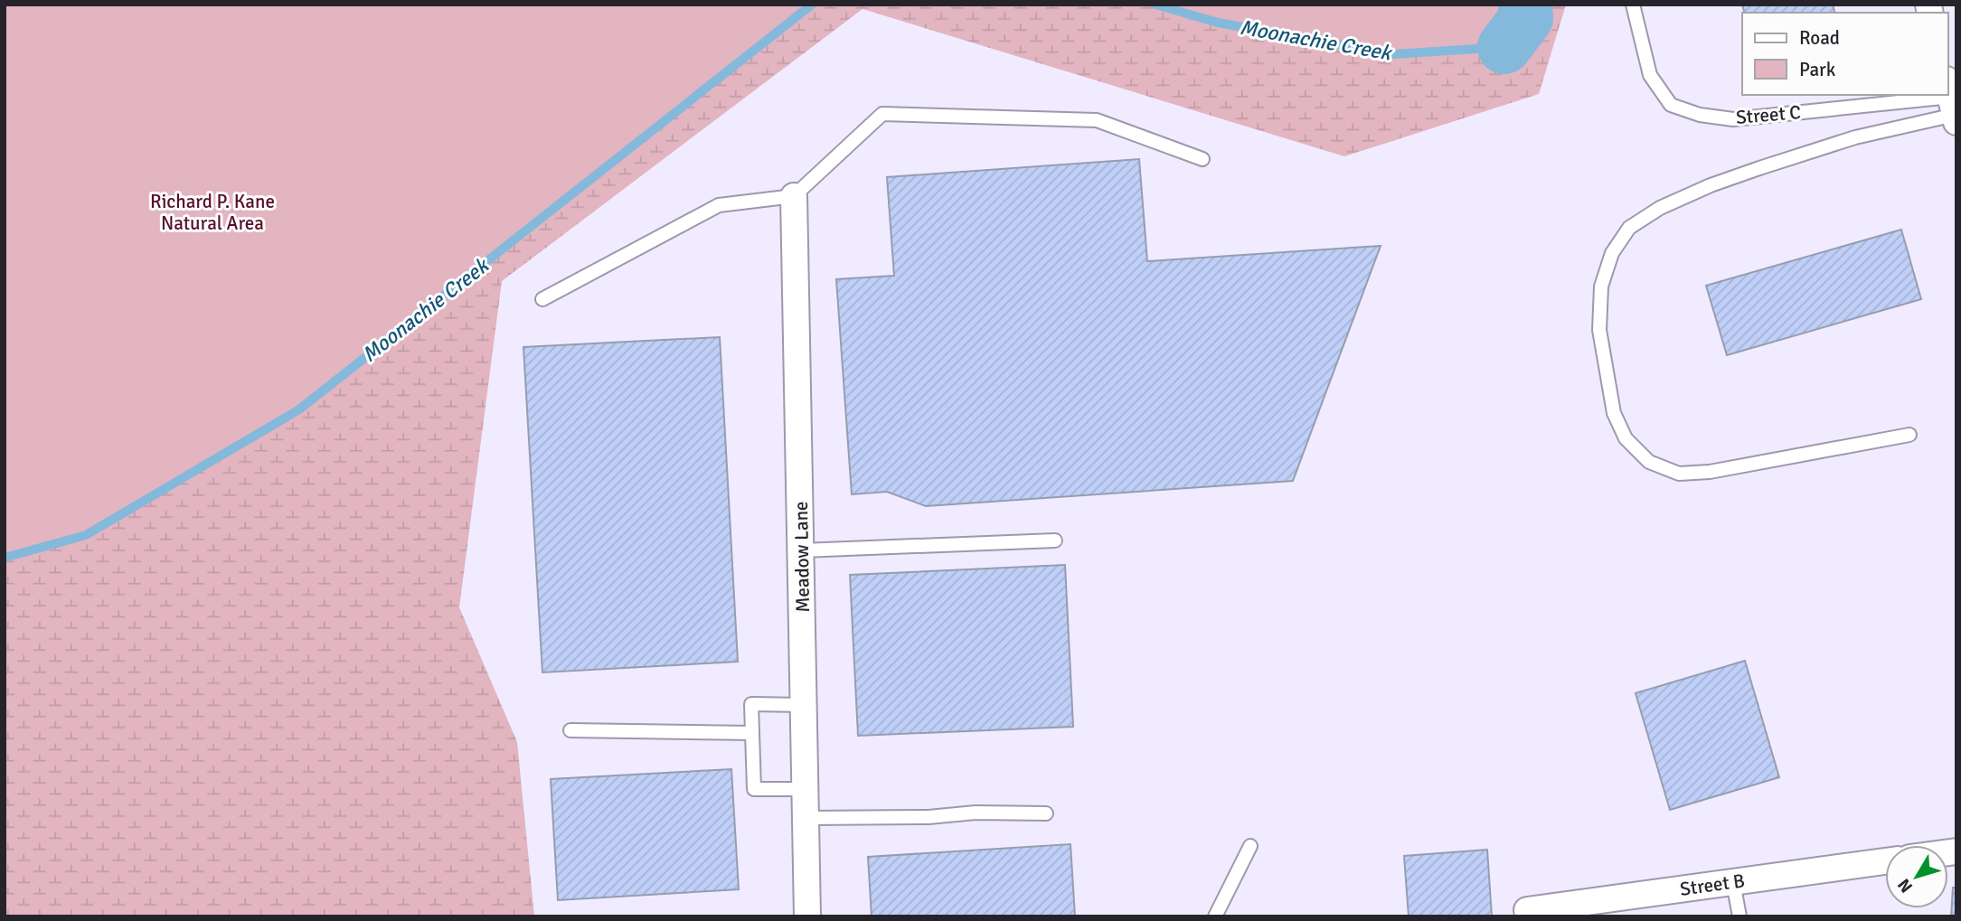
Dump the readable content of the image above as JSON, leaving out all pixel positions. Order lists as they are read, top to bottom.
{
  "streets": {
    "street": ["Meadow Lane", "Street B"],
    "lane": ["Street C"]
  },
  "water": ["Moonachie Creek"],
  "parks": ["Richard P. Kane Natural Area"],
  "legend": ["Road", "Park"],
  "north": "bottom left"
}
